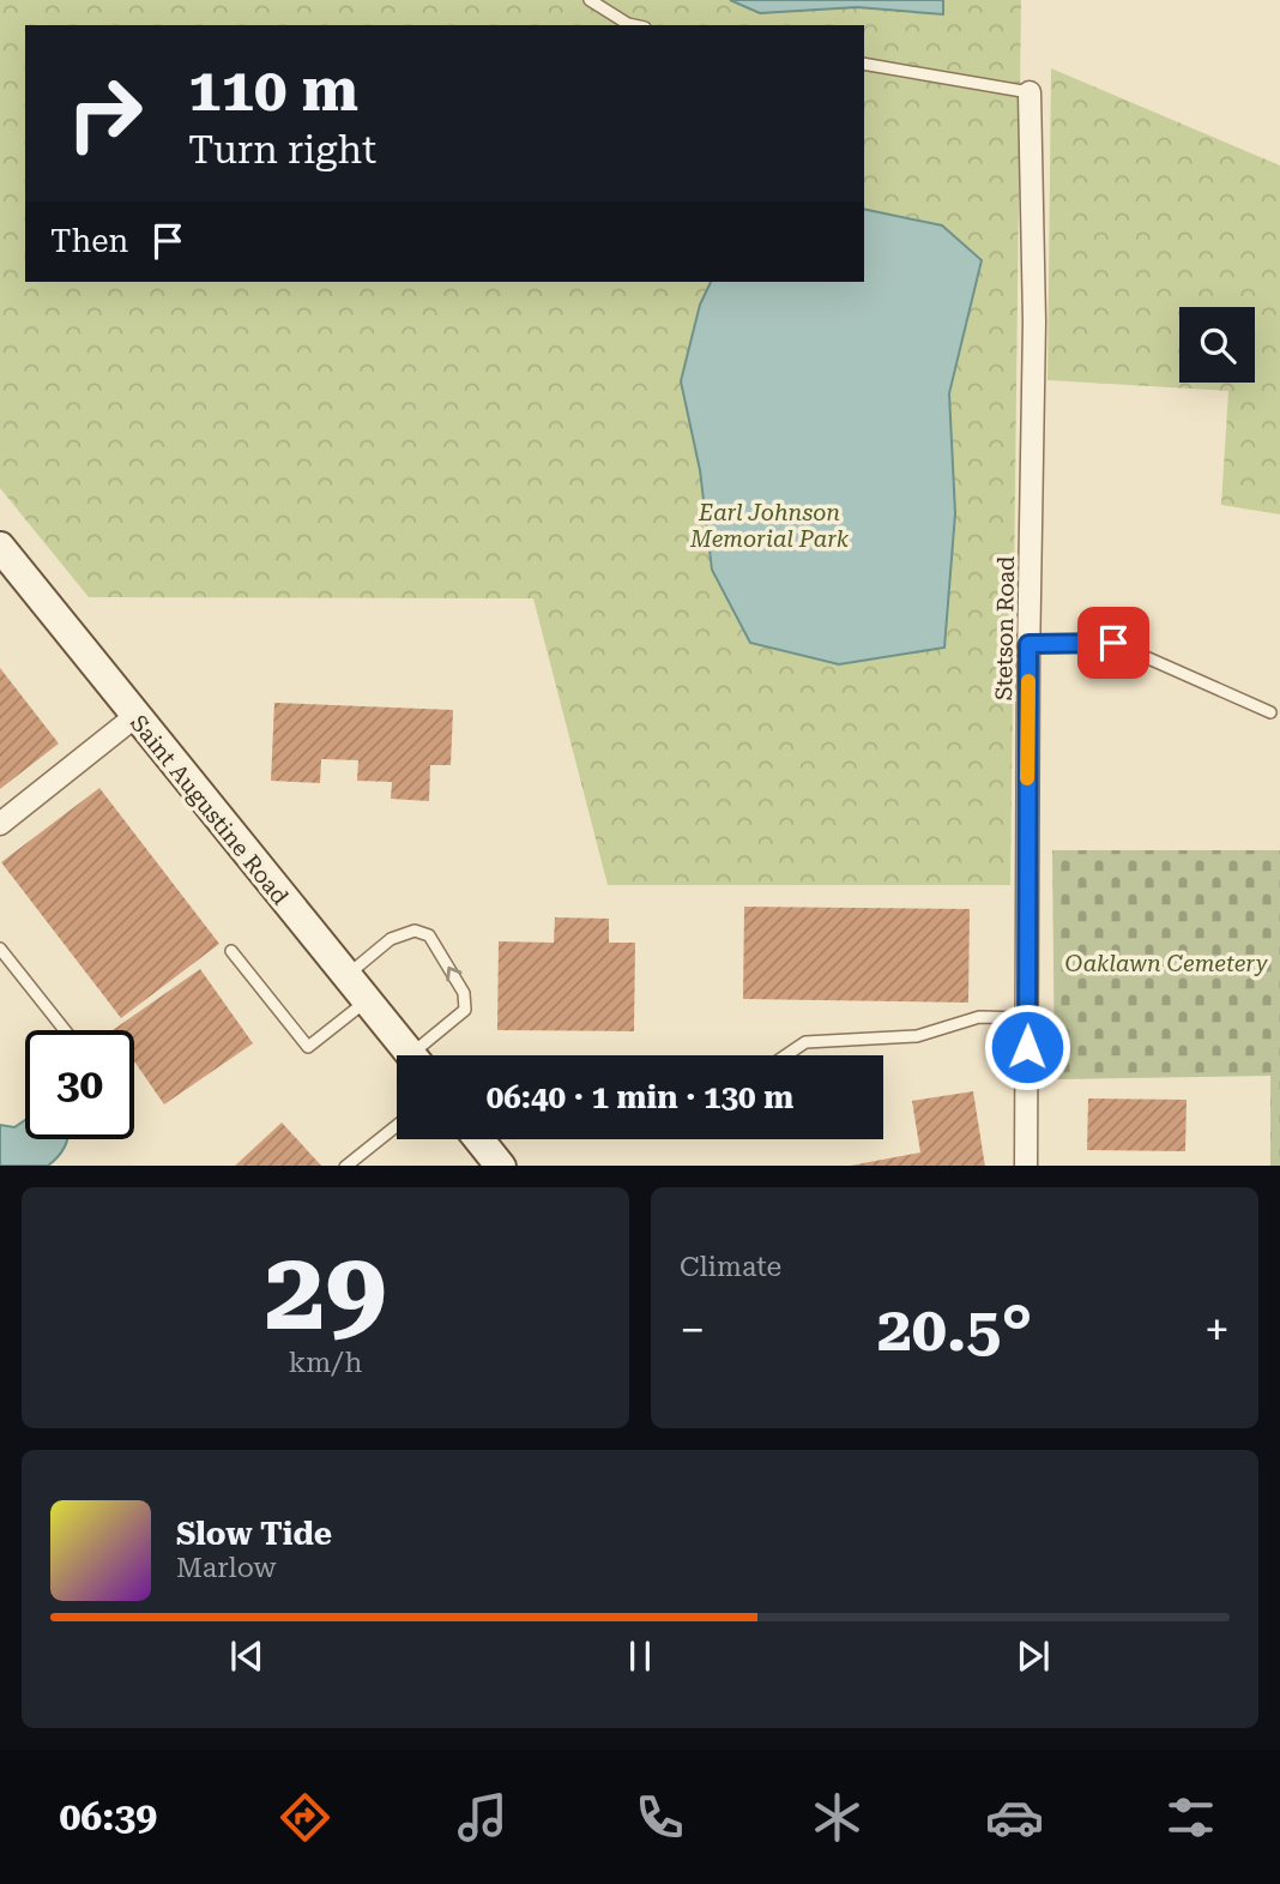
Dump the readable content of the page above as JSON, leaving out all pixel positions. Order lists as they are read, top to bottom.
{
  "streets": {
    "main road": ["Saint Augustine Road"],
    "street": ["Stetson Road"]
  },
  "parks": ["Earl Johnson Memorial Park", "Oaklawn Cemetery"],
  "page": {
    "turn": ["110 m", "Turn right"],
    "then": "Then",
    "limit": "30",
    "trip": "06:40 · 1 min · 130 m",
    "tile": [
      ["29", "km/h"],
      "Climate"
    ],
    "heat": ["−", "20.5°", "+"],
    "song": ["Slow Tide", "Marlow"],
    "tabs": "06:39"
  }
}
